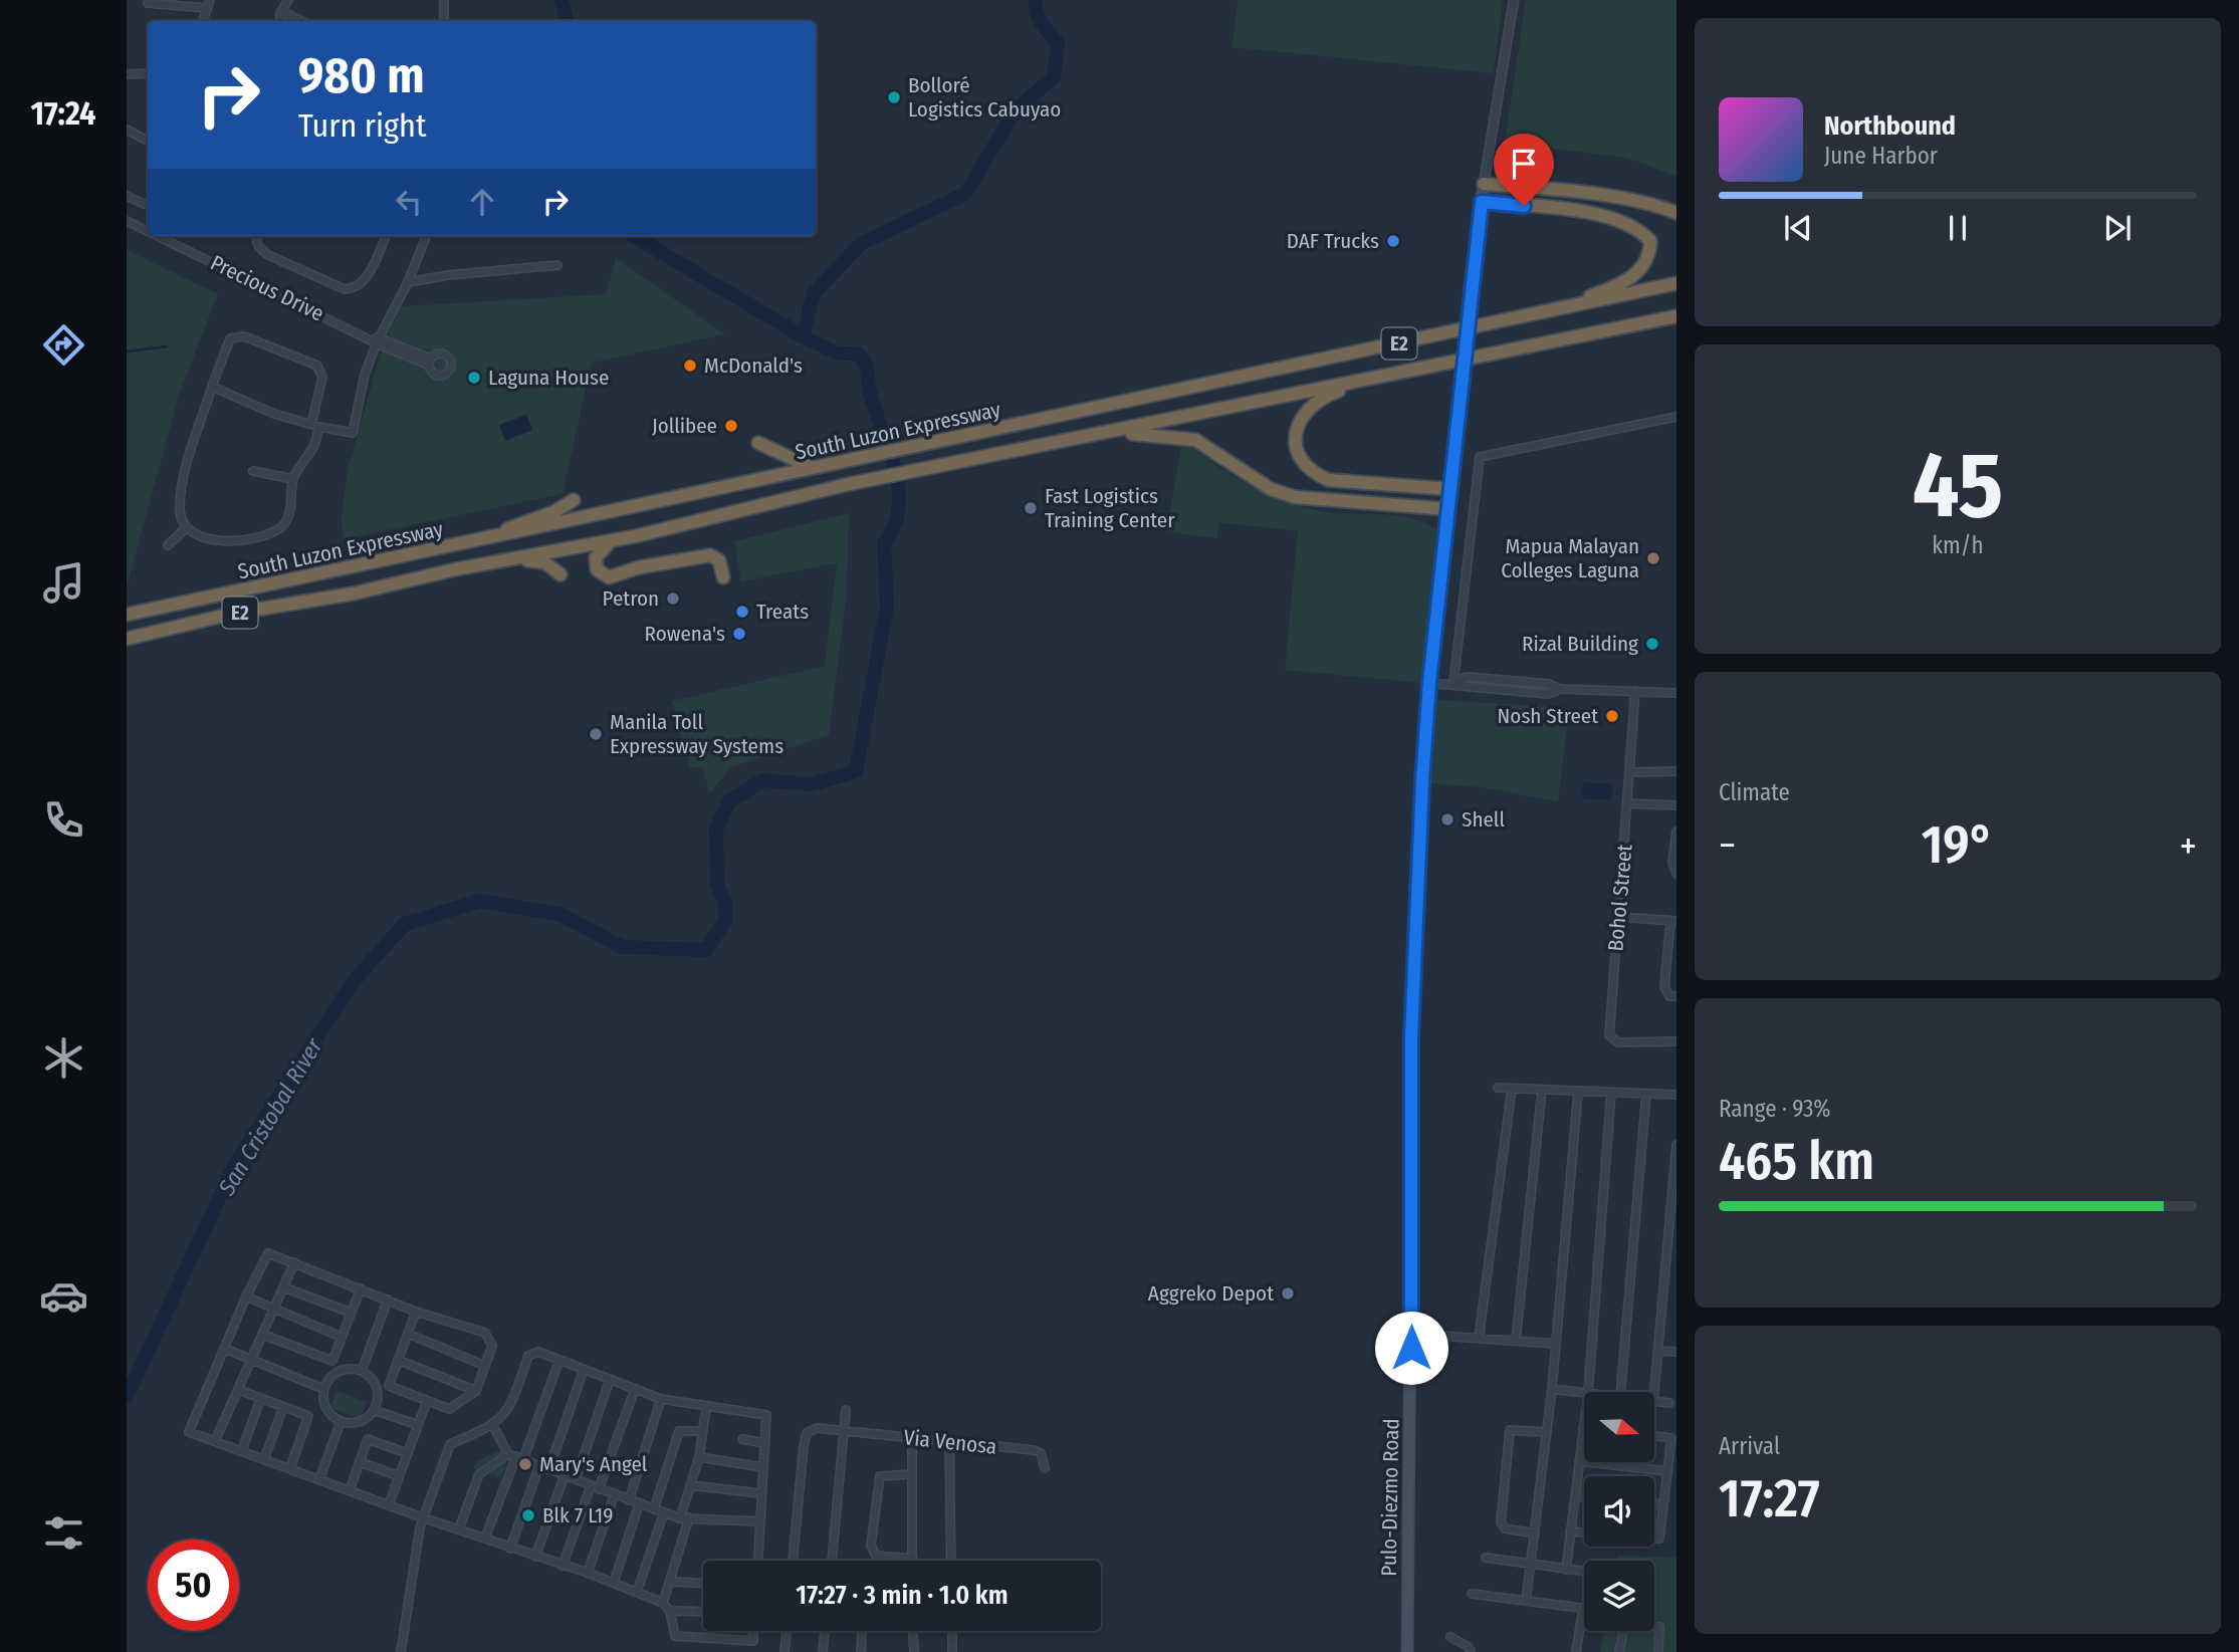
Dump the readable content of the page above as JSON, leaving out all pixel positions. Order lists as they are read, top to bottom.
{
  "streets": {
    "highway": ["E2", "South Luzon Expressway"],
    "main road": ["Pulo-Diezmo Road"],
    "street": ["Precious Drive", "Bohol Street", "Via Venosa"]
  },
  "water": ["San Cristobal River"],
  "places": [
    "Bolloré Logistics Cabuyao",
    "DAF Trucks",
    "McDonald's",
    "Laguna House",
    "Jollibee",
    "Fast Logistics Training Center",
    "Mapua Malayan Colleges Laguna",
    "Petron",
    "Treats",
    "Rowena's",
    "Rizal Building",
    "Nosh Street",
    "Manila Toll Expressway Systems",
    "Shell",
    "Aggreko Depot",
    "Mary's Angel",
    "Blk 7 L19"
  ],
  "north": "right",
  "page": {
    "tabs": "17:24",
    "turn": ["980 m", "Turn right"],
    "song": ["Northbound", "June Harbor"],
    "tile": [
      ["45", "km/h"],
      "Climate",
      ["Range · 93%", "465 km"],
      ["Arrival", "17:27"]
    ],
    "heat": ["−", "19°", "+"],
    "limit": "50",
    "trip": "17:27 · 3 min · 1.0 km"
  }
}
